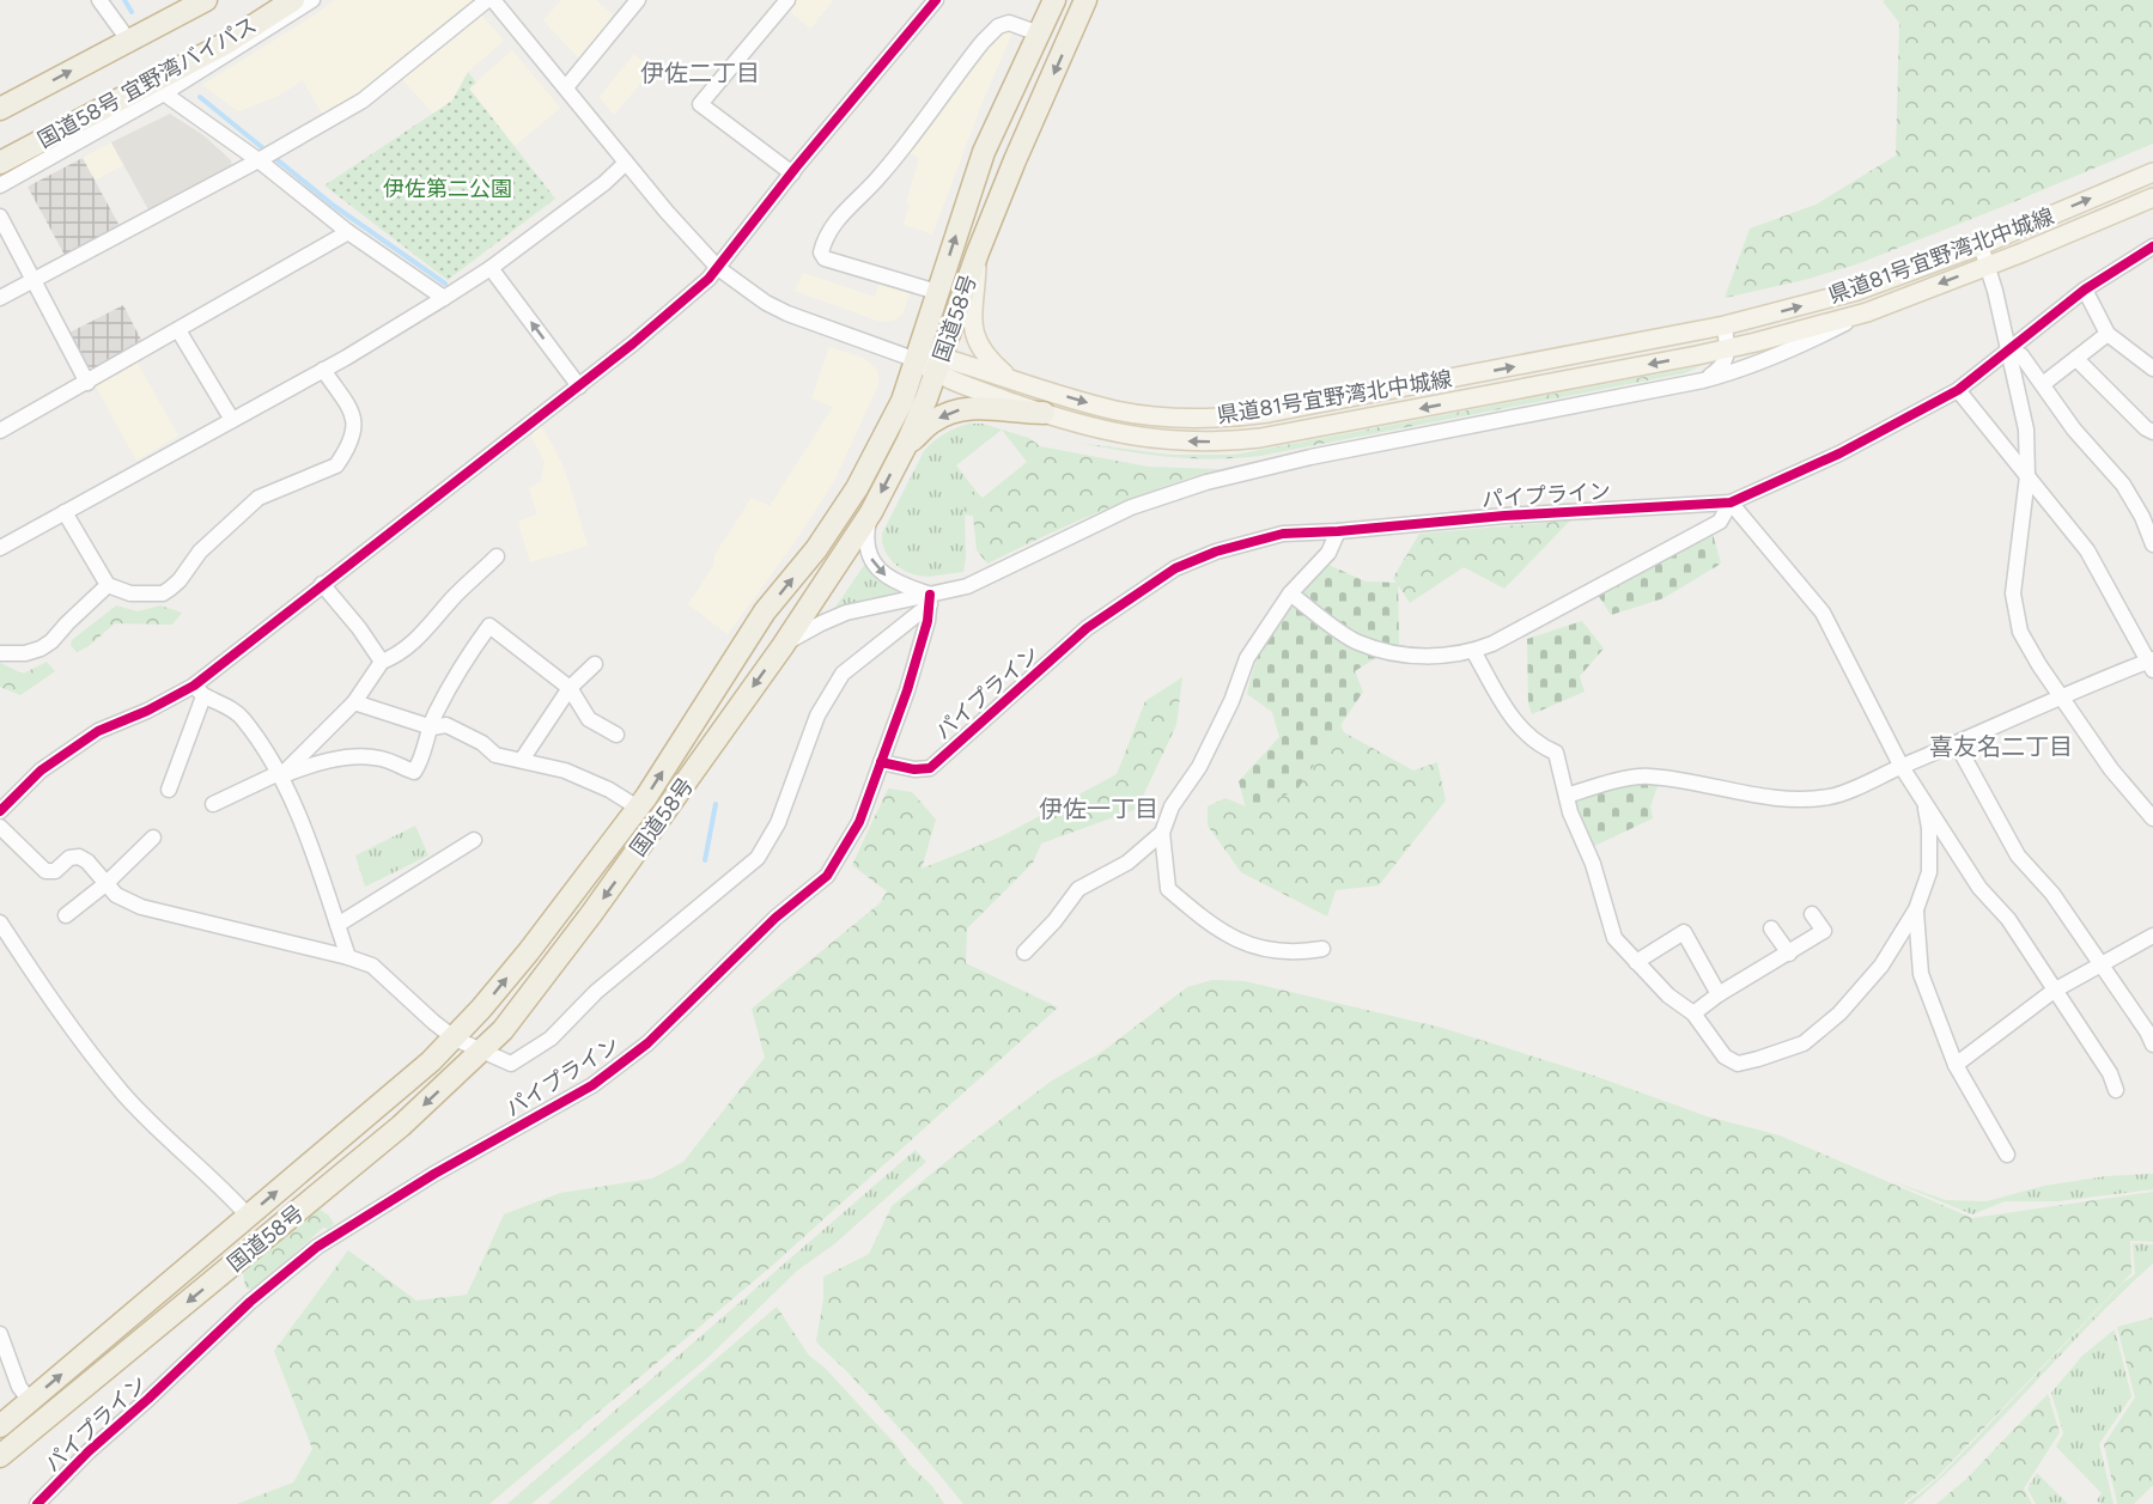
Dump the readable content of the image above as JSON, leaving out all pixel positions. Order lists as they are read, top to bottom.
{
  "streets": {
    "highway": ["国道58号 宜野湾バイパス", "国道58号"],
    "main road": ["県道81号宜野湾北中城線"],
    "street": ["パイプライン"]
  },
  "crossings": [
    ["県道81号宜野湾北中城線", "国道58号"]
  ],
  "districts": ["伊佐二丁目", "喜友名二丁目", "伊佐一丁目"],
  "parks": ["伊佐第二公園"]
}
